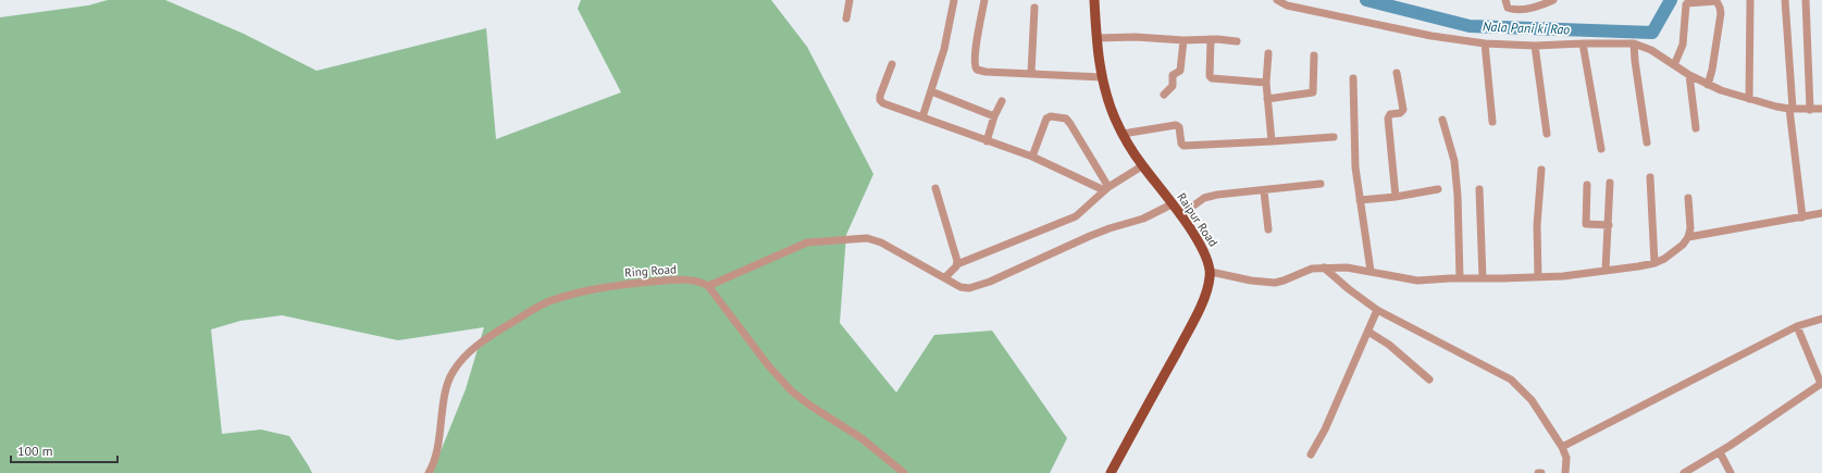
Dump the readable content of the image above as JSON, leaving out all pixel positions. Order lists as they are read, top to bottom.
{
  "streets": {
    "main road": ["Raipur Road"],
    "street": ["Ring Road"]
  },
  "water": ["Nala Pani ki Rao"],
  "scale_bar": "100 m"
}
